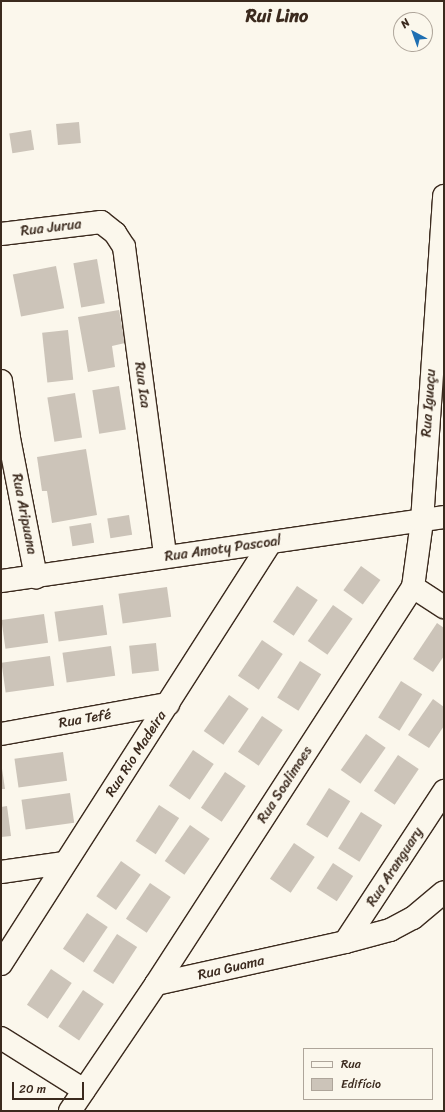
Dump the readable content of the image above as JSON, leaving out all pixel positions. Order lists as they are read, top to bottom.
{
  "streets": {
    "street": [
      "Rua Jurua",
      "Rua Ica",
      "Rua Iguaçu",
      "Rua Aripuana",
      "Rua Amoty Pascoal",
      "Rua Tefé",
      "Rua Rio Madeira",
      "Rua Soalimoes",
      "Rua Aranguary",
      "Rua Guama"
    ]
  },
  "crossings": [
    ["Rua Jurua", "Rua Ica"],
    ["Rua Ica", "Rua Amoty Pascoal"],
    ["Rua Iguaçu", "Rua Amoty Pascoal"],
    ["Rua Iguaçu", "Rua Soalimoes"],
    ["Rua Aripuana", "Rua Amoty Pascoal"],
    ["Rua Amoty Pascoal", "Rua Rio Madeira"],
    ["Rua Tefé", "Rua Rio Madeira"],
    ["Rua Soalimoes", "Rua Guama"],
    ["Rua Aranguary", "Rua Guama"]
  ],
  "districts": ["Rui Lino"],
  "legend": ["Rua", "Edifício"],
  "scale_bar": "20 m",
  "north": "top left"
}
